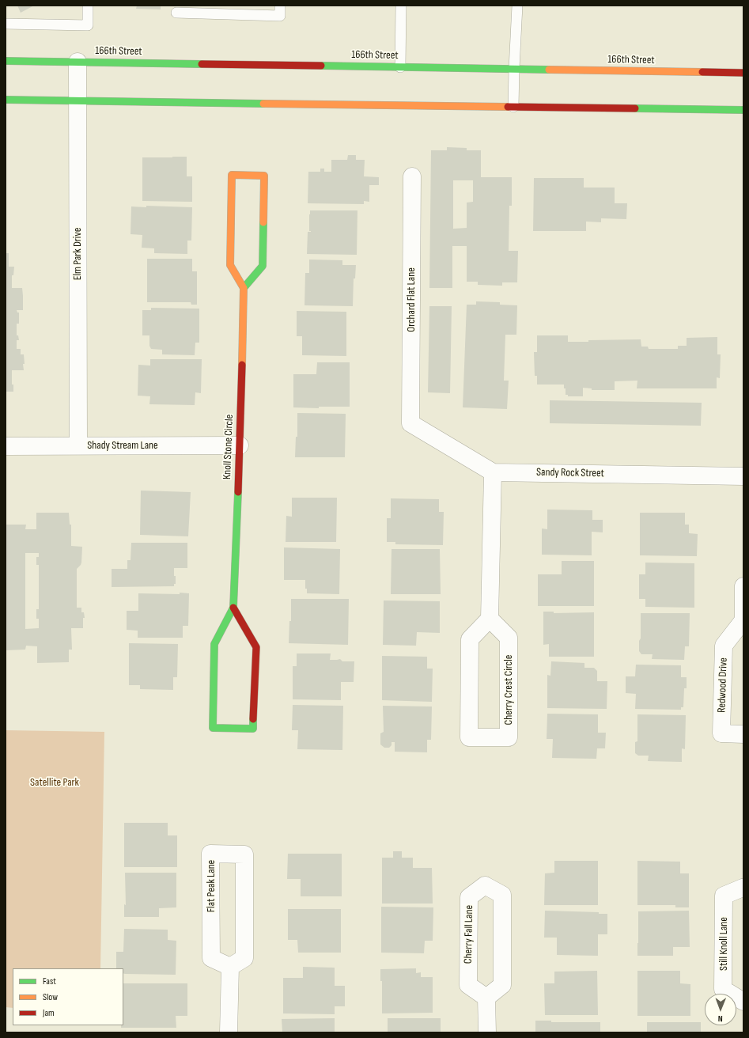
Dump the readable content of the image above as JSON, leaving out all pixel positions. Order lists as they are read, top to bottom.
{
  "streets": {
    "street": [
      "166th Street",
      "Elm Park Drive",
      "Orchard Flat Lane",
      "Shady Stream Lane",
      "Knoll Stone Circle",
      "Sandy Rock Street",
      "Redwood Drive",
      "Cherry Crest Circle",
      "Flat Peak Lane",
      "Cherry Fall Lane",
      "Still Knoll Lane"
    ]
  },
  "crossings": [
    ["166th Street", "Elm Park Drive"],
    ["Elm Park Drive", "Shady Stream Lane"],
    ["Orchard Flat Lane", "Sandy Rock Street"],
    ["Shady Stream Lane", "Knoll Stone Circle"]
  ],
  "parks": ["Satellite Park"],
  "legend": ["Fast", "Slow", "Jam"],
  "north": "bottom"
}
